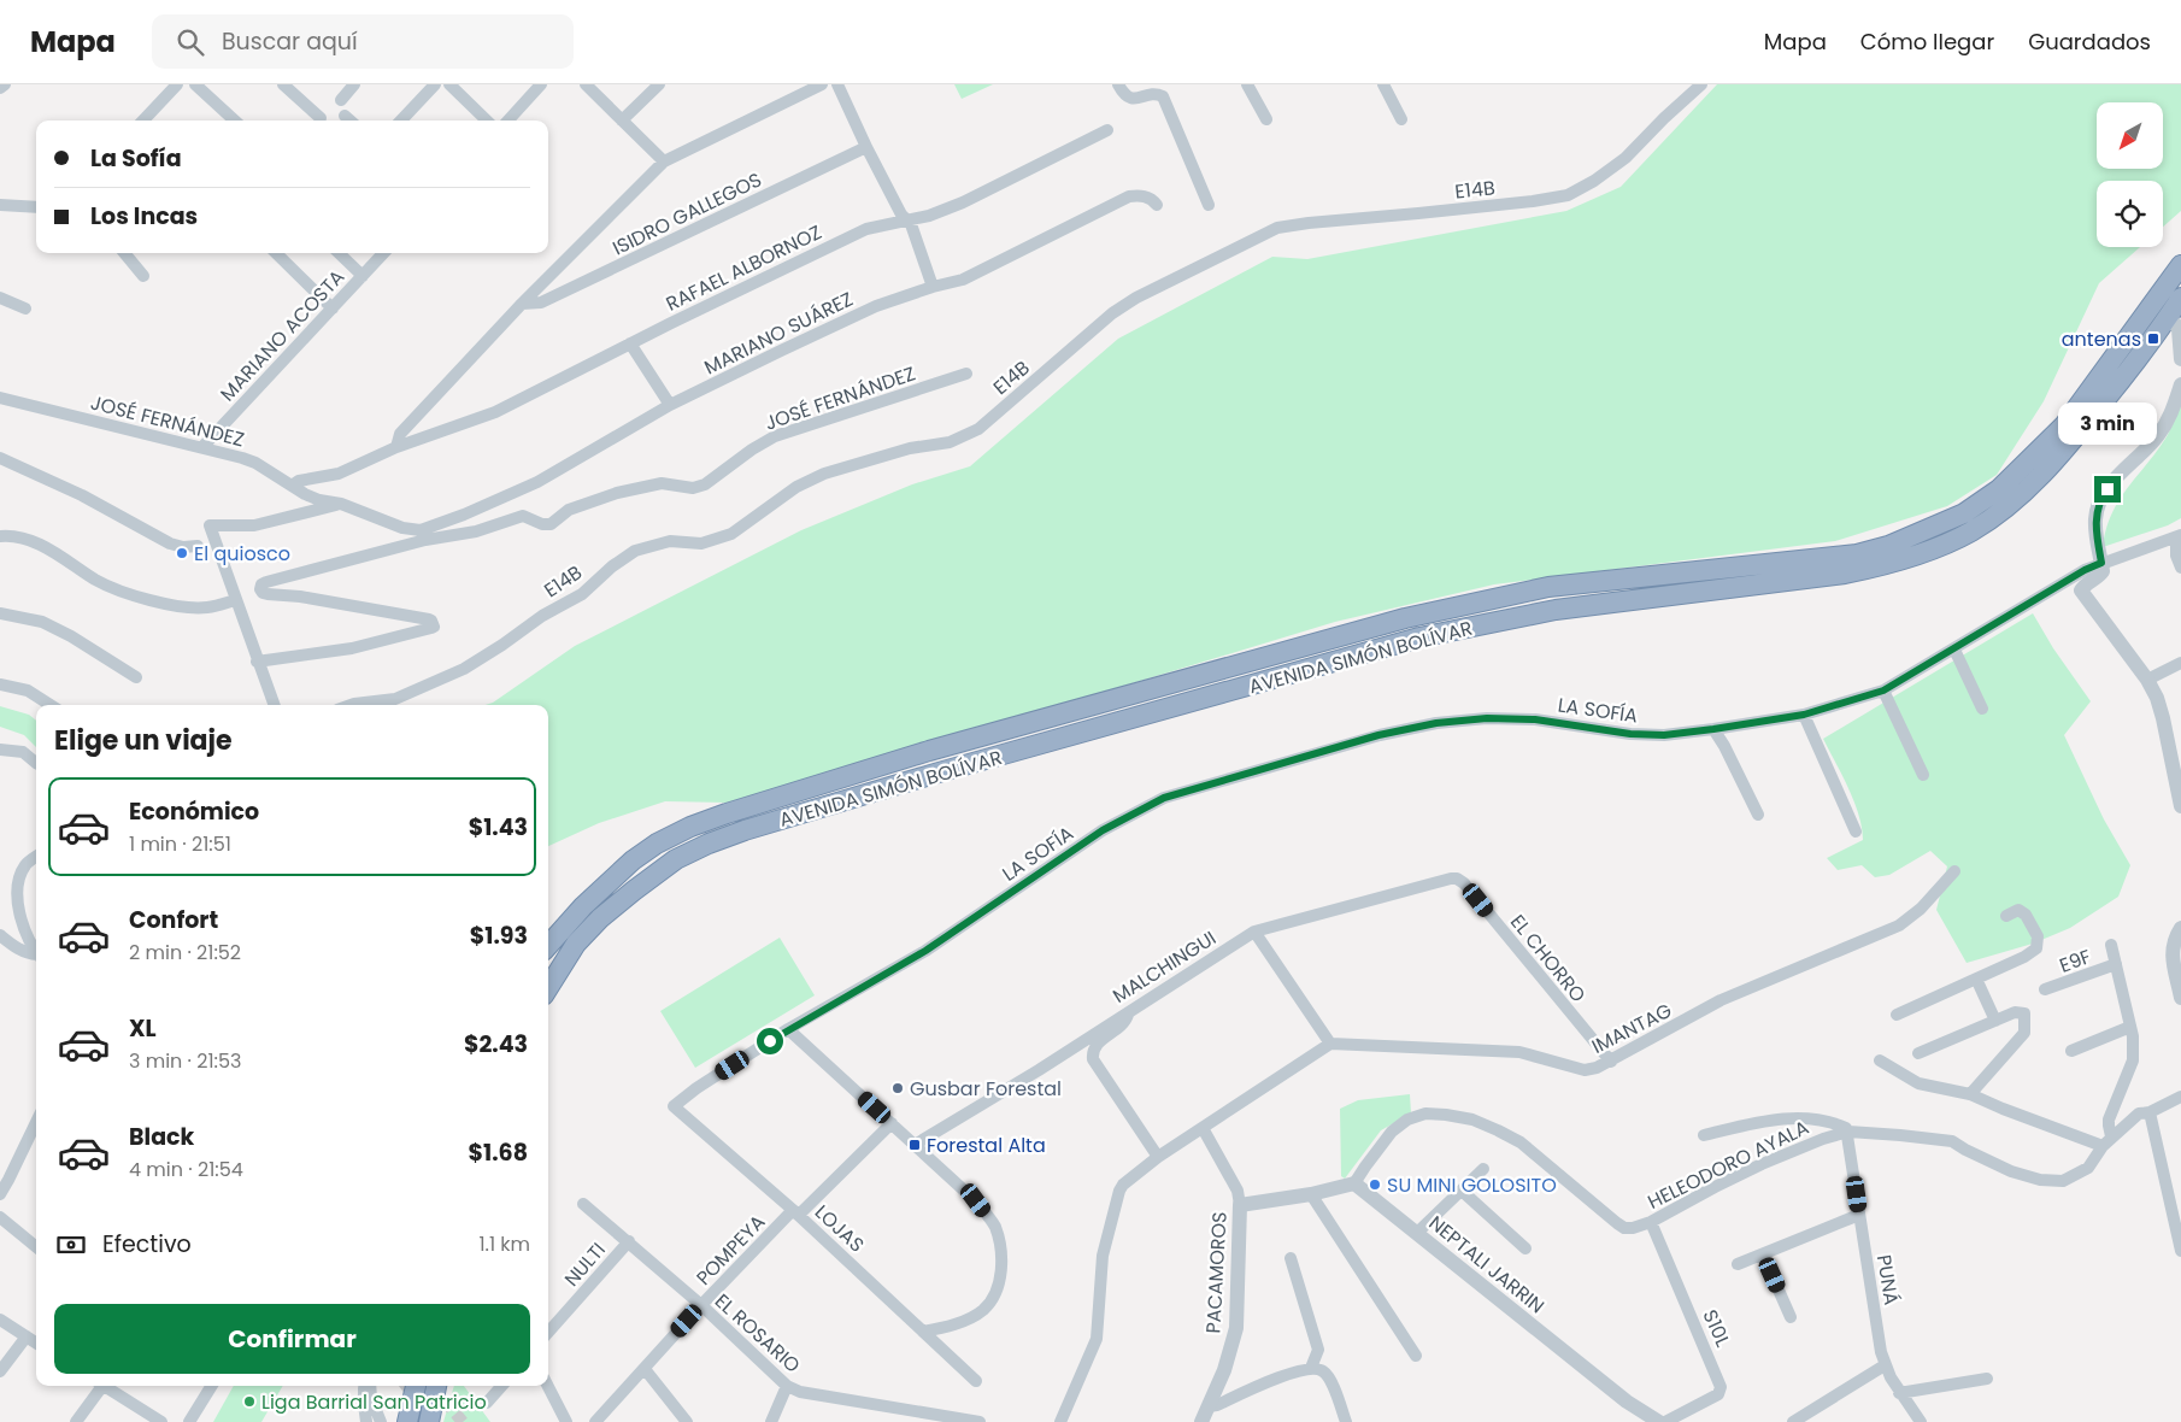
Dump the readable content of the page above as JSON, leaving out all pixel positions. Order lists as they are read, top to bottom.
{
  "streets": {
    "highway": ["AVENIDA SIMÓN BOLÍVAR"],
    "street": [
      "E14B",
      "ISIDRO GALLEGOS",
      "RAFAEL ALBORNOZ",
      "MARIANO SUÁREZ",
      "MARIANO ACOSTA",
      "JOSÉ FERNÁNDEZ",
      "LA SOFÍA",
      "EL CHORRO",
      "E9F",
      "MALCHINGUI",
      "IMANTAG",
      "HELEODORO AYALA",
      "LOJAS",
      "POMPEYA",
      "NULTI",
      "NEPTALI JARRIN",
      "PACAMOROS",
      "PUNÁ",
      "S10L",
      "EL ROSARIO"
    ]
  },
  "crossings": [
    ["RAFAEL ALBORNOZ", "JOSÉ FERNÁNDEZ"],
    ["MARIANO SUÁREZ", "JOSÉ FERNÁNDEZ"],
    ["MARIANO ACOSTA", "JOSÉ FERNÁNDEZ"],
    ["LA SOFÍA", "LOJAS"],
    ["EL CHORRO", "MALCHINGUI"],
    ["EL CHORRO", "IMANTAG"],
    ["HELEODORO AYALA", "NEPTALI JARRIN"],
    ["HELEODORO AYALA", "PUNÁ"],
    ["HELEODORO AYALA", "S10L"],
    ["LOJAS", "POMPEYA"],
    ["POMPEYA", "EL ROSARIO"],
    ["NULTI", "EL ROSARIO"]
  ],
  "places": {
    "transit": ["antenas", "Forestal Alta"],
    "other": [
      "El quiosco",
      "Gusbar Forestal",
      "SU MINI GOLOSITO",
      "Liga Barrial San Patricio"
    ]
  },
  "north": "bottom left",
  "page": {
    "header": "Mapa",
    "search": "Buscar aquí",
    "nav": ["Mapa", "Cómo llegar", "Guardados"],
    "banner": ["La Sofía", "Los Incas"],
    "bubble": "3 min",
    "heading": "Elige un viaje",
    "list": [
      {
        "name": "Económico",
        "note": "1 min · 21:51",
        "value": "$1.43"
      },
      {
        "name": "Confort",
        "note": "2 min · 21:52",
        "value": "$1.93"
      },
      {
        "name": "XL",
        "note": "3 min · 21:53",
        "value": "$2.43"
      },
      {
        "name": "Black",
        "note": "4 min · 21:54",
        "value": "$1.68"
      }
    ],
    "pay": ["Efectivo", "1.1 km"],
    "buttons": "Confirmar"
  }
}
